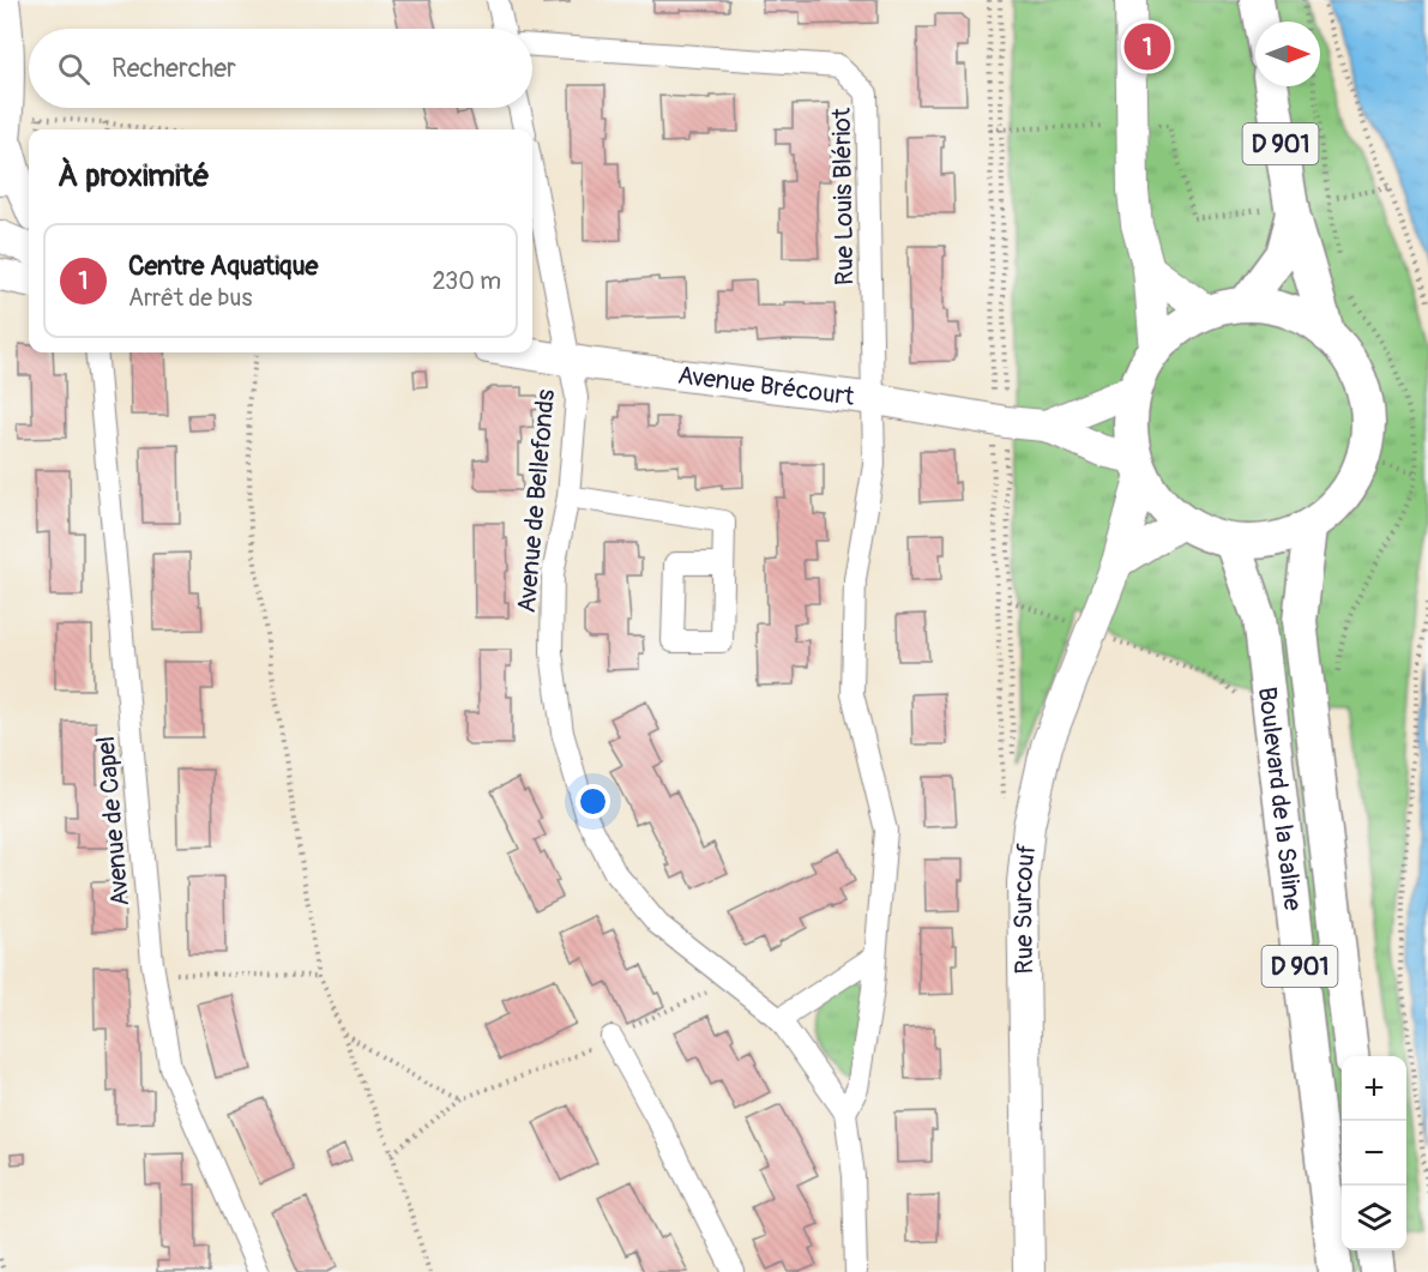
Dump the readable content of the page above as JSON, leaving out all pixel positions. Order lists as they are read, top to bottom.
{
  "streets": {
    "main road": [
      "D 901",
      "Avenue Brécourt",
      "Boulevard de la Saline",
      "Rue Surcouf"
    ],
    "street": ["Rue Louis Blériot", "Avenue de Bellefonds", "Avenue de Capel"]
  },
  "crossings": [
    ["D 901", "Avenue Brécourt"],
    ["D 901", "Boulevard de la Saline"],
    ["D 901", "Rue Surcouf"],
    ["Rue Louis Blériot", "Avenue Brécourt"],
    ["Rue Louis Blériot", "Avenue de Bellefonds"],
    ["Avenue Brécourt", "Avenue de Bellefonds"],
    ["Avenue Brécourt", "Boulevard de la Saline"],
    ["Avenue Brécourt", "Rue Surcouf"],
    ["Boulevard de la Saline", "Rue Surcouf"]
  ],
  "north": "right",
  "page": {
    "pins": "1",
    "search": "Rechercher",
    "heading": "À proximité",
    "list": [
      {
        "mark": "1",
        "name": "Centre Aquatique",
        "note": "Arrêt de bus",
        "value": "230 m"
      }
    ],
    "map_buttons": ["+", "−"]
  }
}
